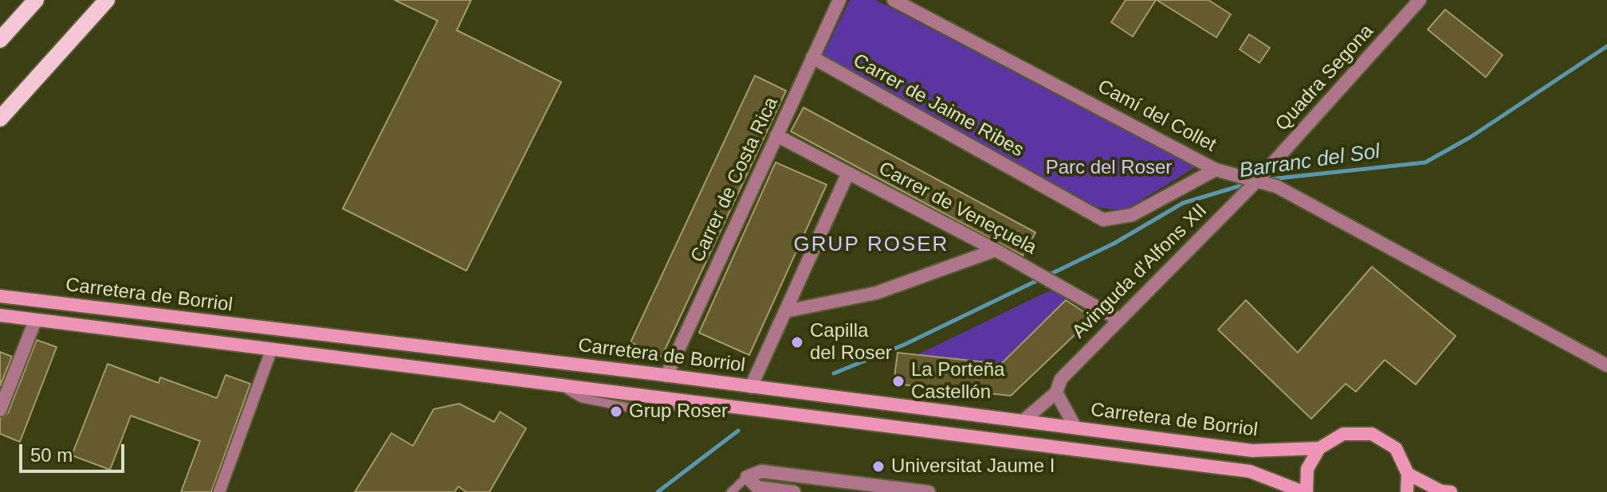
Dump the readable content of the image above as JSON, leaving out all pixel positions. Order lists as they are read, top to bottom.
{
  "streets": {
    "main road": ["Carretera de Borriol"],
    "street": [
      "Quadra Segona",
      "Carrer de Jaime Ribes",
      "Camí del Collet",
      "Carrer de Costa Rica",
      "Carrer de Veneçuela",
      "Avinguda d'Alfons XII"
    ]
  },
  "crossings": [
    ["Quadra Segona", "Camí del Collet"],
    ["Quadra Segona", "Avinguda d'Alfons XII"],
    ["Carrer de Jaime Ribes", "Camí del Collet"],
    ["Carrer de Jaime Ribes", "Carrer de Costa Rica"],
    ["Camí del Collet", "Avinguda d'Alfons XII"],
    ["Carrer de Costa Rica", "Carrer de Veneçuela"],
    ["Carrer de Costa Rica", "Carretera de Borriol"],
    ["Carrer de Veneçuela", "Avinguda d'Alfons XII"],
    ["Avinguda d'Alfons XII", "Carretera de Borriol"]
  ],
  "districts": ["GRUP ROSER"],
  "water": ["Barranc del Sol"],
  "parks": ["Parc del Roser"],
  "places": [
    "Capilla del Roser",
    "La Porteña Castellón",
    "Grup Roser",
    "Universitat Jaume I"
  ],
  "scale_bar": "50 m"
}
